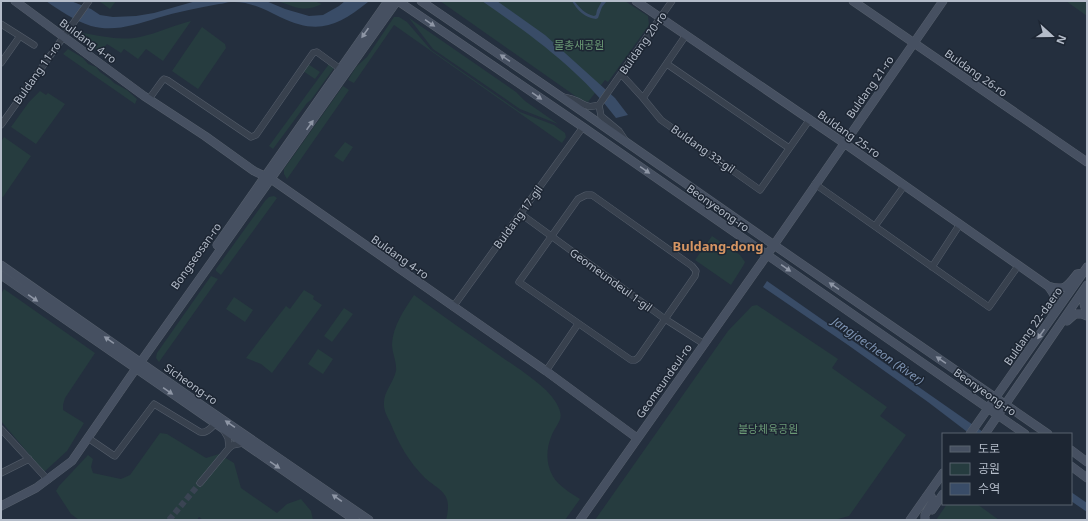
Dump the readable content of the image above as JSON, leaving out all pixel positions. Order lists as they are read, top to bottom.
{
  "streets": {
    "street": [
      "Buldang 4-ro",
      "Buldang 20-ro",
      "Buldang 11-ro",
      "Buldang 26-ro",
      "Buldang 21-ro",
      "Buldang 25-ro",
      "Buldang 33-gil",
      "Beonyeong-ro",
      "Buldang 17-gil",
      "Bongseosan-ro",
      "Geomeundeul 1-gil",
      "Buldang 22-daero",
      "Geomeundeul-ro",
      "Sicheong-ro"
    ]
  },
  "crossings": [
    ["Buldang 4-ro", "Buldang 11-ro"],
    ["Buldang 4-ro", "Buldang 17-gil"],
    ["Buldang 4-ro", "Bongseosan-ro"],
    ["Buldang 4-ro", "Geomeundeul-ro"],
    ["Buldang 20-ro", "Buldang 25-ro"],
    ["Buldang 26-ro", "Buldang 21-ro"],
    ["Buldang 21-ro", "Buldang 25-ro"],
    ["Buldang 21-ro", "Beonyeong-ro"],
    ["Buldang 21-ro", "Geomeundeul-ro"],
    ["Buldang 25-ro", "Buldang 33-gil"],
    ["Beonyeong-ro", "Buldang 17-gil"],
    ["Beonyeong-ro", "Bongseosan-ro"],
    ["Beonyeong-ro", "Buldang 22-daero"],
    ["Beonyeong-ro", "Geomeundeul-ro"],
    ["Buldang 17-gil", "Geomeundeul 1-gil"],
    ["Bongseosan-ro", "Sicheong-ro"],
    ["Geomeundeul 1-gil", "Geomeundeul-ro"]
  ],
  "districts": ["Buldang-dong"],
  "water": ["Jangjaecheon (River)"],
  "parks": ["물총새공원", "불당체육공원"],
  "legend": ["도로", "공원", "수역"],
  "north": "right"
}
